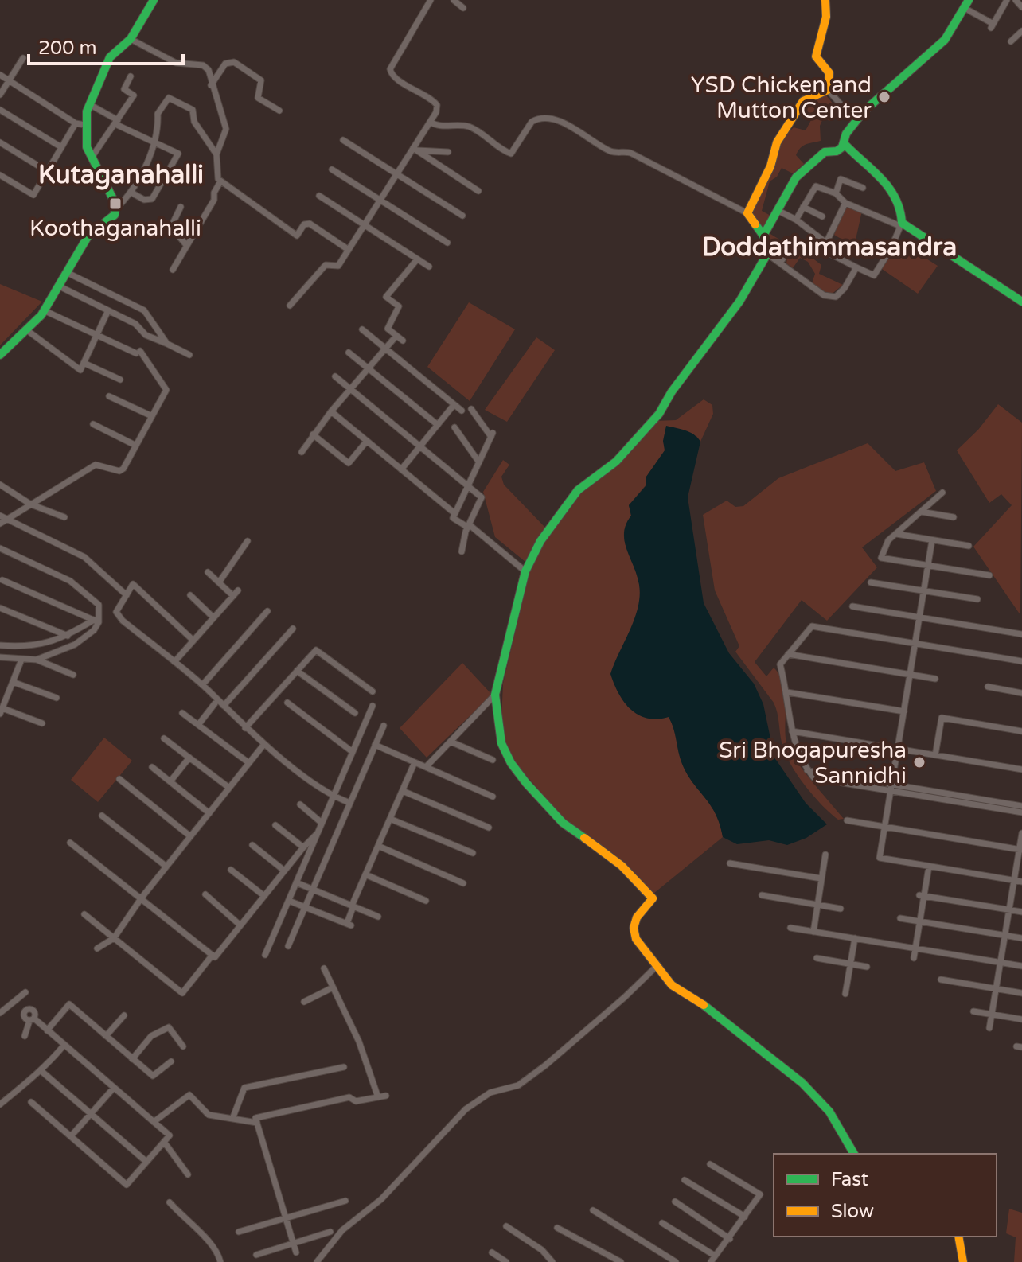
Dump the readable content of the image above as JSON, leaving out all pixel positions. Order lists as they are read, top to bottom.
{
  "districts": ["Kutaganahalli", "Doddathimmasandra"],
  "places": {
    "other": ["YSD Chicken and Mutton Center", "Sri Bhogapuresha Sannidhi"],
    "transit": ["Koothaganahalli"]
  },
  "legend": ["Fast", "Slow"],
  "scale_bar": "200 m"
}
